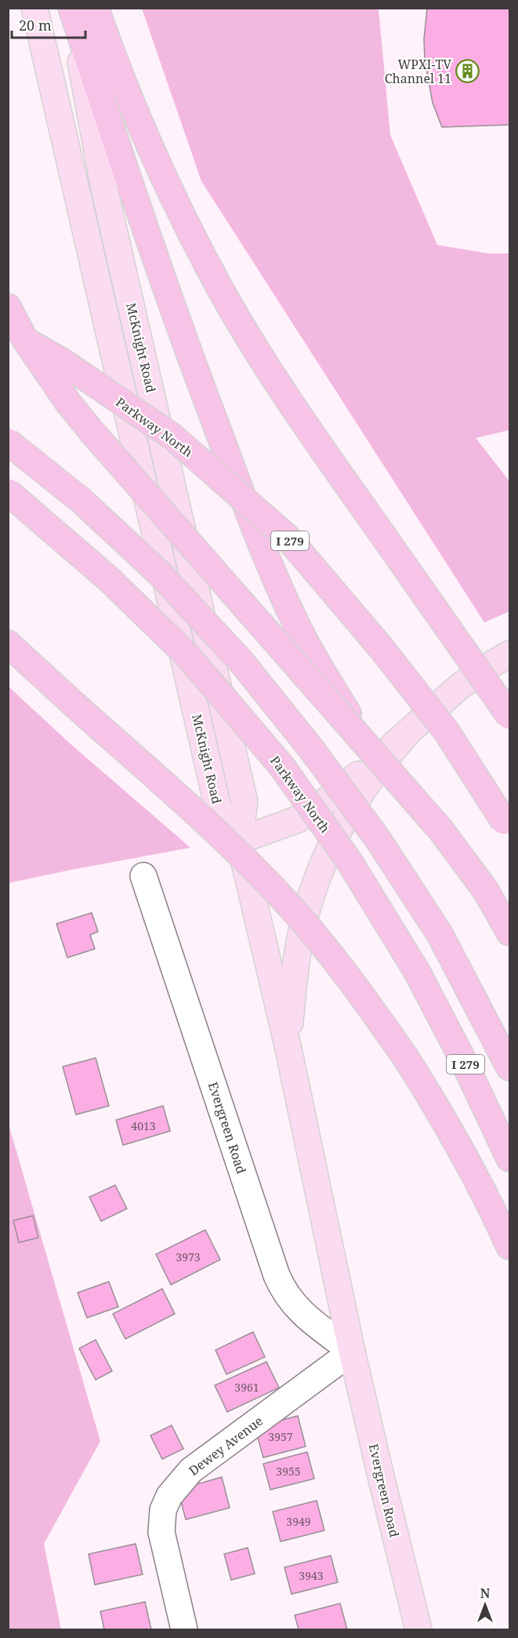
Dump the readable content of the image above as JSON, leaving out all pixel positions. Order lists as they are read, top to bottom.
{
  "streets": {
    "highway": ["Parkway North", "I 279"],
    "main road": ["McKnight Road", "Evergreen Road"],
    "street": ["Dewey Avenue"]
  },
  "crossings": [
    ["McKnight Road", "Evergreen Road"],
    ["Evergreen Road", "Dewey Avenue"]
  ],
  "places": {
    "building": ["WPXI-TV Channel 11"]
  },
  "house_numbers": [
    "4013",
    "3973",
    "3961",
    "3957",
    "3955",
    "3949",
    "3943"
  ],
  "scale_bar": "20 m",
  "north": "top"
}
